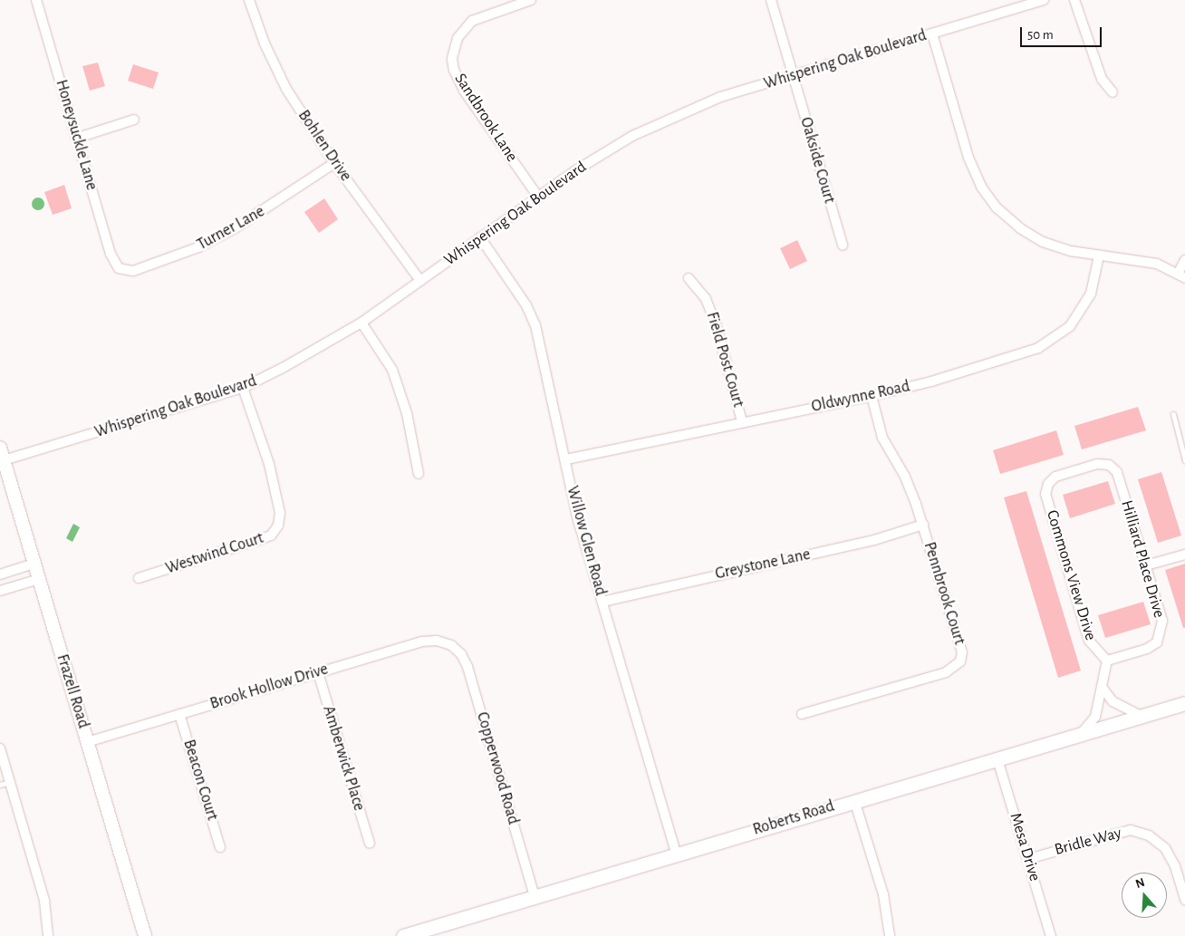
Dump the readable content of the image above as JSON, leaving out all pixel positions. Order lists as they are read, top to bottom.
{
  "streets": {
    "main road": ["Roberts Road"],
    "street": [
      "Whispering Oak Boulevard",
      "Sandbrook Lane",
      "Honeysuckle Lane",
      "Bohlen Drive",
      "Oakside Court",
      "Turner Lane",
      "Field Post Court",
      "Oldwynne Road",
      "Willow Glen Road",
      "Westwind Court",
      "Hilliard Place Drive",
      "Greystone Lane",
      "Commons View Drive",
      "Pennbrook Court",
      "Brook Hollow Drive",
      "Frazell Road",
      "Amberwick Place",
      "Copperwood Road",
      "Beacon Court",
      "Bridle Way",
      "Mesa Drive"
    ]
  },
  "crossings": [
    ["Whispering Oak Boulevard", "Sandbrook Lane"],
    ["Whispering Oak Boulevard", "Bohlen Drive"],
    ["Whispering Oak Boulevard", "Oakside Court"],
    ["Whispering Oak Boulevard", "Willow Glen Road"],
    ["Whispering Oak Boulevard", "Westwind Court"],
    ["Whispering Oak Boulevard", "Frazell Road"],
    ["Honeysuckle Lane", "Turner Lane"],
    ["Bohlen Drive", "Turner Lane"],
    ["Field Post Court", "Oldwynne Road"],
    ["Oldwynne Road", "Willow Glen Road"],
    ["Oldwynne Road", "Pennbrook Court"],
    ["Willow Glen Road", "Greystone Lane"],
    ["Willow Glen Road", "Roberts Road"],
    ["Hilliard Place Drive", "Commons View Drive"],
    ["Greystone Lane", "Pennbrook Court"],
    ["Brook Hollow Drive", "Frazell Road"],
    ["Brook Hollow Drive", "Amberwick Place"],
    ["Brook Hollow Drive", "Copperwood Road"],
    ["Brook Hollow Drive", "Beacon Court"],
    ["Copperwood Road", "Roberts Road"],
    ["Roberts Road", "Mesa Drive"],
    ["Bridle Way", "Mesa Drive"]
  ],
  "scale_bar": "50 m",
  "north": "top"
}
